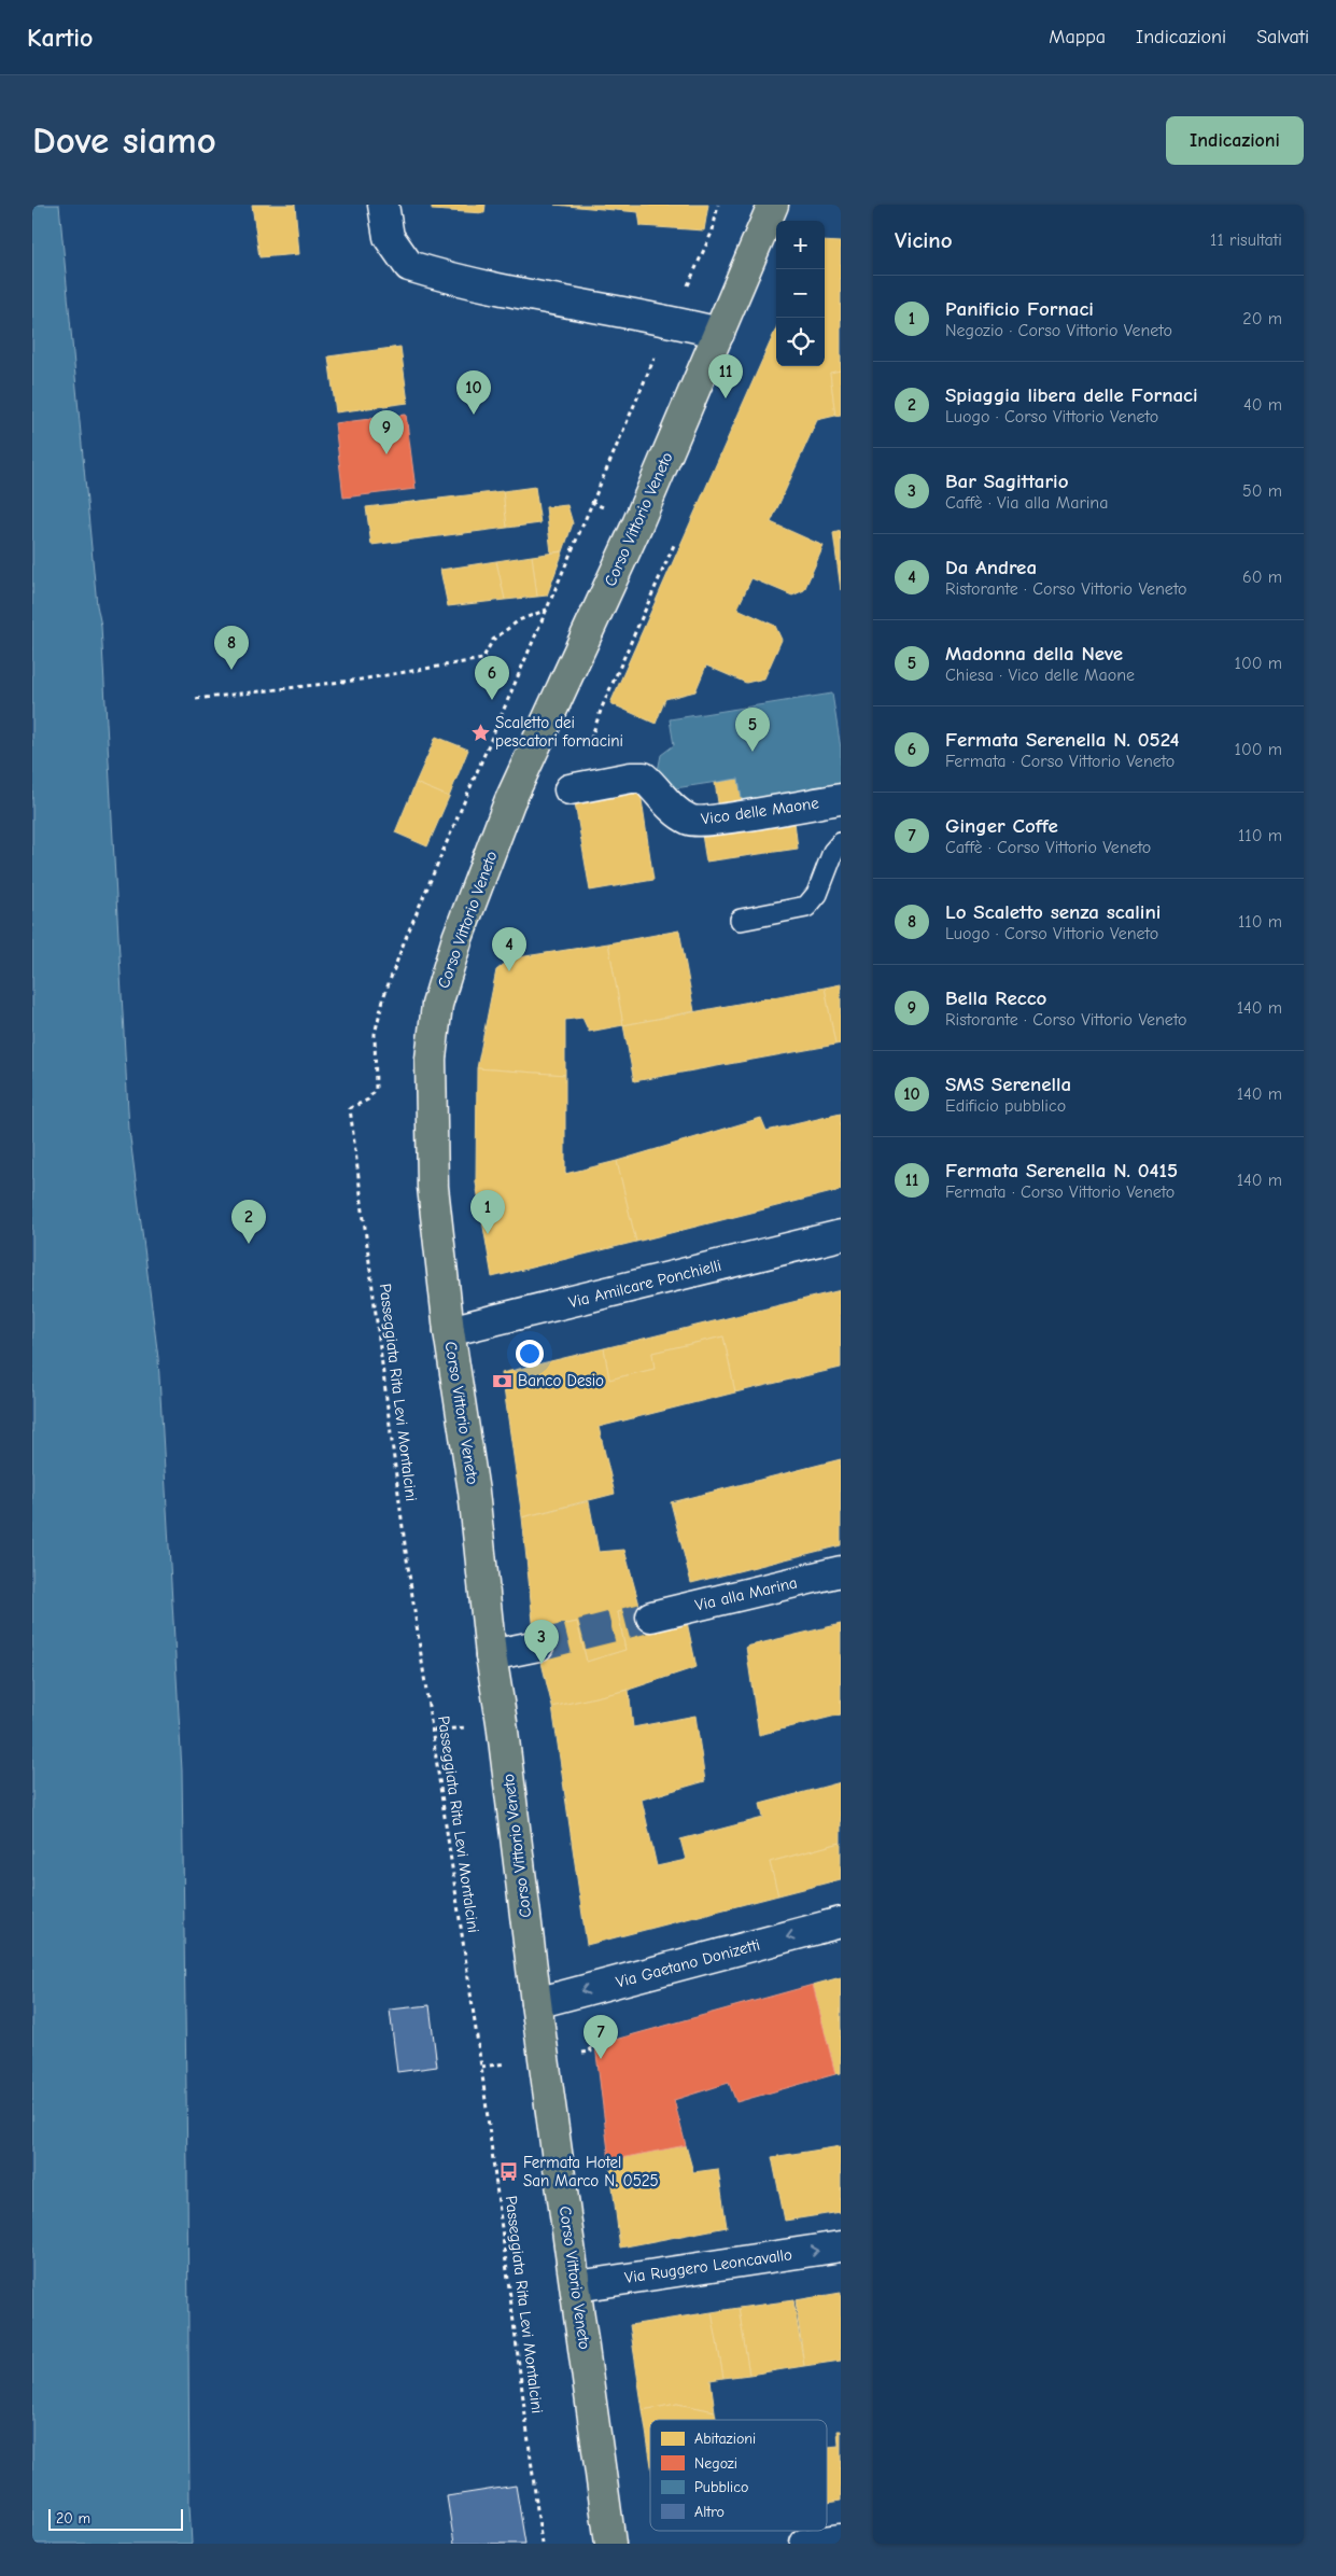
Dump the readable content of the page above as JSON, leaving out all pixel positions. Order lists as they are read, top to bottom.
{
  "streets": {
    "main road": ["Corso Vittorio Veneto"],
    "street": [
      "Vico delle Maone",
      "Via Amilcare Ponchielli",
      "Via alla Marina",
      "Via Gaetano Donizetti",
      "Via Ruggero Leoncavallo"
    ],
    "path": ["Passeggiata Rita Levi Montalcini"]
  },
  "crossings": [
    ["Corso Vittorio Veneto", "Via Amilcare Ponchielli"],
    ["Corso Vittorio Veneto", "Via Gaetano Donizetti"],
    ["Corso Vittorio Veneto", "Via Ruggero Leoncavallo"]
  ],
  "one_way": ["Via Gaetano Donizetti", "Via Ruggero Leoncavallo"],
  "places": {
    "place": ["Scaletto dei pescatori fornacini"],
    "bank": ["Banco Desio"],
    "bus stop": ["Fermata Hotel San Marco N. 0525"]
  },
  "legend": [
    "Abitazioni",
    "Negozi",
    "Pubblico",
    "Altro"
  ],
  "scale_bar": "20 m",
  "page": {
    "header": "Kartio",
    "nav": ["Mappa", "Indicazioni", "Salvati"],
    "buttons": "Indicazioni",
    "title": "Dove siamo",
    "heading": ["Vicino", "11 risultati"],
    "map_buttons": ["+", "−"],
    "list": [
      {
        "mark": "1",
        "name": "Panificio Fornaci",
        "note": "Negozio · Corso Vittorio Veneto",
        "value": "20 m"
      },
      {
        "mark": "2",
        "name": "Spiaggia libera delle Fornaci",
        "note": "Luogo · Corso Vittorio Veneto",
        "value": "40 m"
      },
      {
        "mark": "3",
        "name": "Bar Sagittario",
        "note": "Caffè · Via alla Marina",
        "value": "50 m"
      },
      {
        "mark": "4",
        "name": "Da Andrea",
        "note": "Ristorante · Corso Vittorio Veneto",
        "value": "60 m"
      },
      {
        "mark": "5",
        "name": "Madonna della Neve",
        "note": "Chiesa · Vico delle Maone",
        "value": "100 m"
      },
      {
        "mark": "6",
        "name": "Fermata Serenella N. 0524",
        "note": "Fermata · Corso Vittorio Veneto",
        "value": "100 m"
      },
      {
        "mark": "7",
        "name": "Ginger Coffe",
        "note": "Caffè · Corso Vittorio Veneto",
        "value": "110 m"
      },
      {
        "mark": "8",
        "name": "Lo Scaletto senza scalini",
        "note": "Luogo · Corso Vittorio Veneto",
        "value": "110 m"
      },
      {
        "mark": "9",
        "name": "Bella Recco",
        "note": "Ristorante · Corso Vittorio Veneto",
        "value": "140 m"
      },
      {
        "mark": "10",
        "name": "SMS Serenella",
        "note": "Edificio pubblico",
        "value": "140 m"
      },
      {
        "mark": "11",
        "name": "Fermata Serenella N. 0415",
        "note": "Fermata · Corso Vittorio Veneto",
        "value": "140 m"
      }
    ],
    "pins": [
      "11",
      "10",
      "9",
      "8",
      "6",
      "5",
      "4",
      "1",
      "2",
      "3",
      "7"
    ],
    "scale": "20 m"
  }
}
